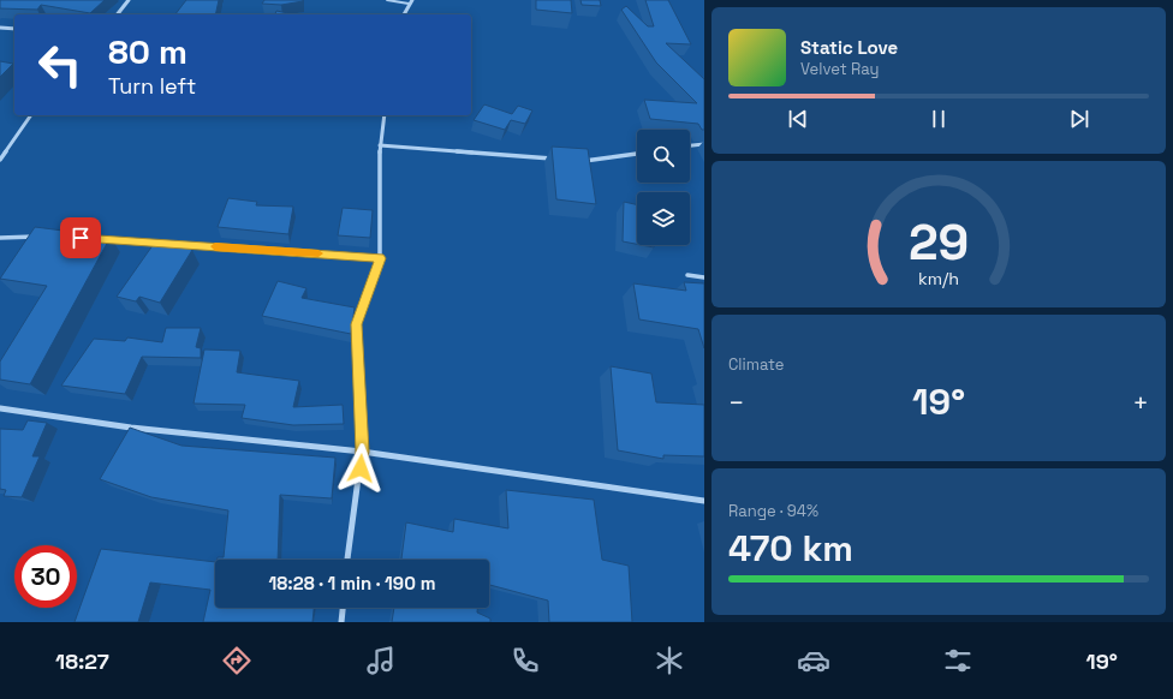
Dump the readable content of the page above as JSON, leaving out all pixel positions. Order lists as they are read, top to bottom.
{
  "page": {
    "turn": ["80 m", "Turn left"],
    "song": ["Static Love", "Velvet Ray"],
    "tile": [
      "Climate",
      ["Range · 94%", "470 km"]
    ],
    "heat": ["−", "19°", "+"],
    "limit": "30",
    "trip": "18:28 · 1 min · 190 m",
    "tabs": ["18:27", "19°"],
    "gauge": ["29", "km/h"]
  }
}
